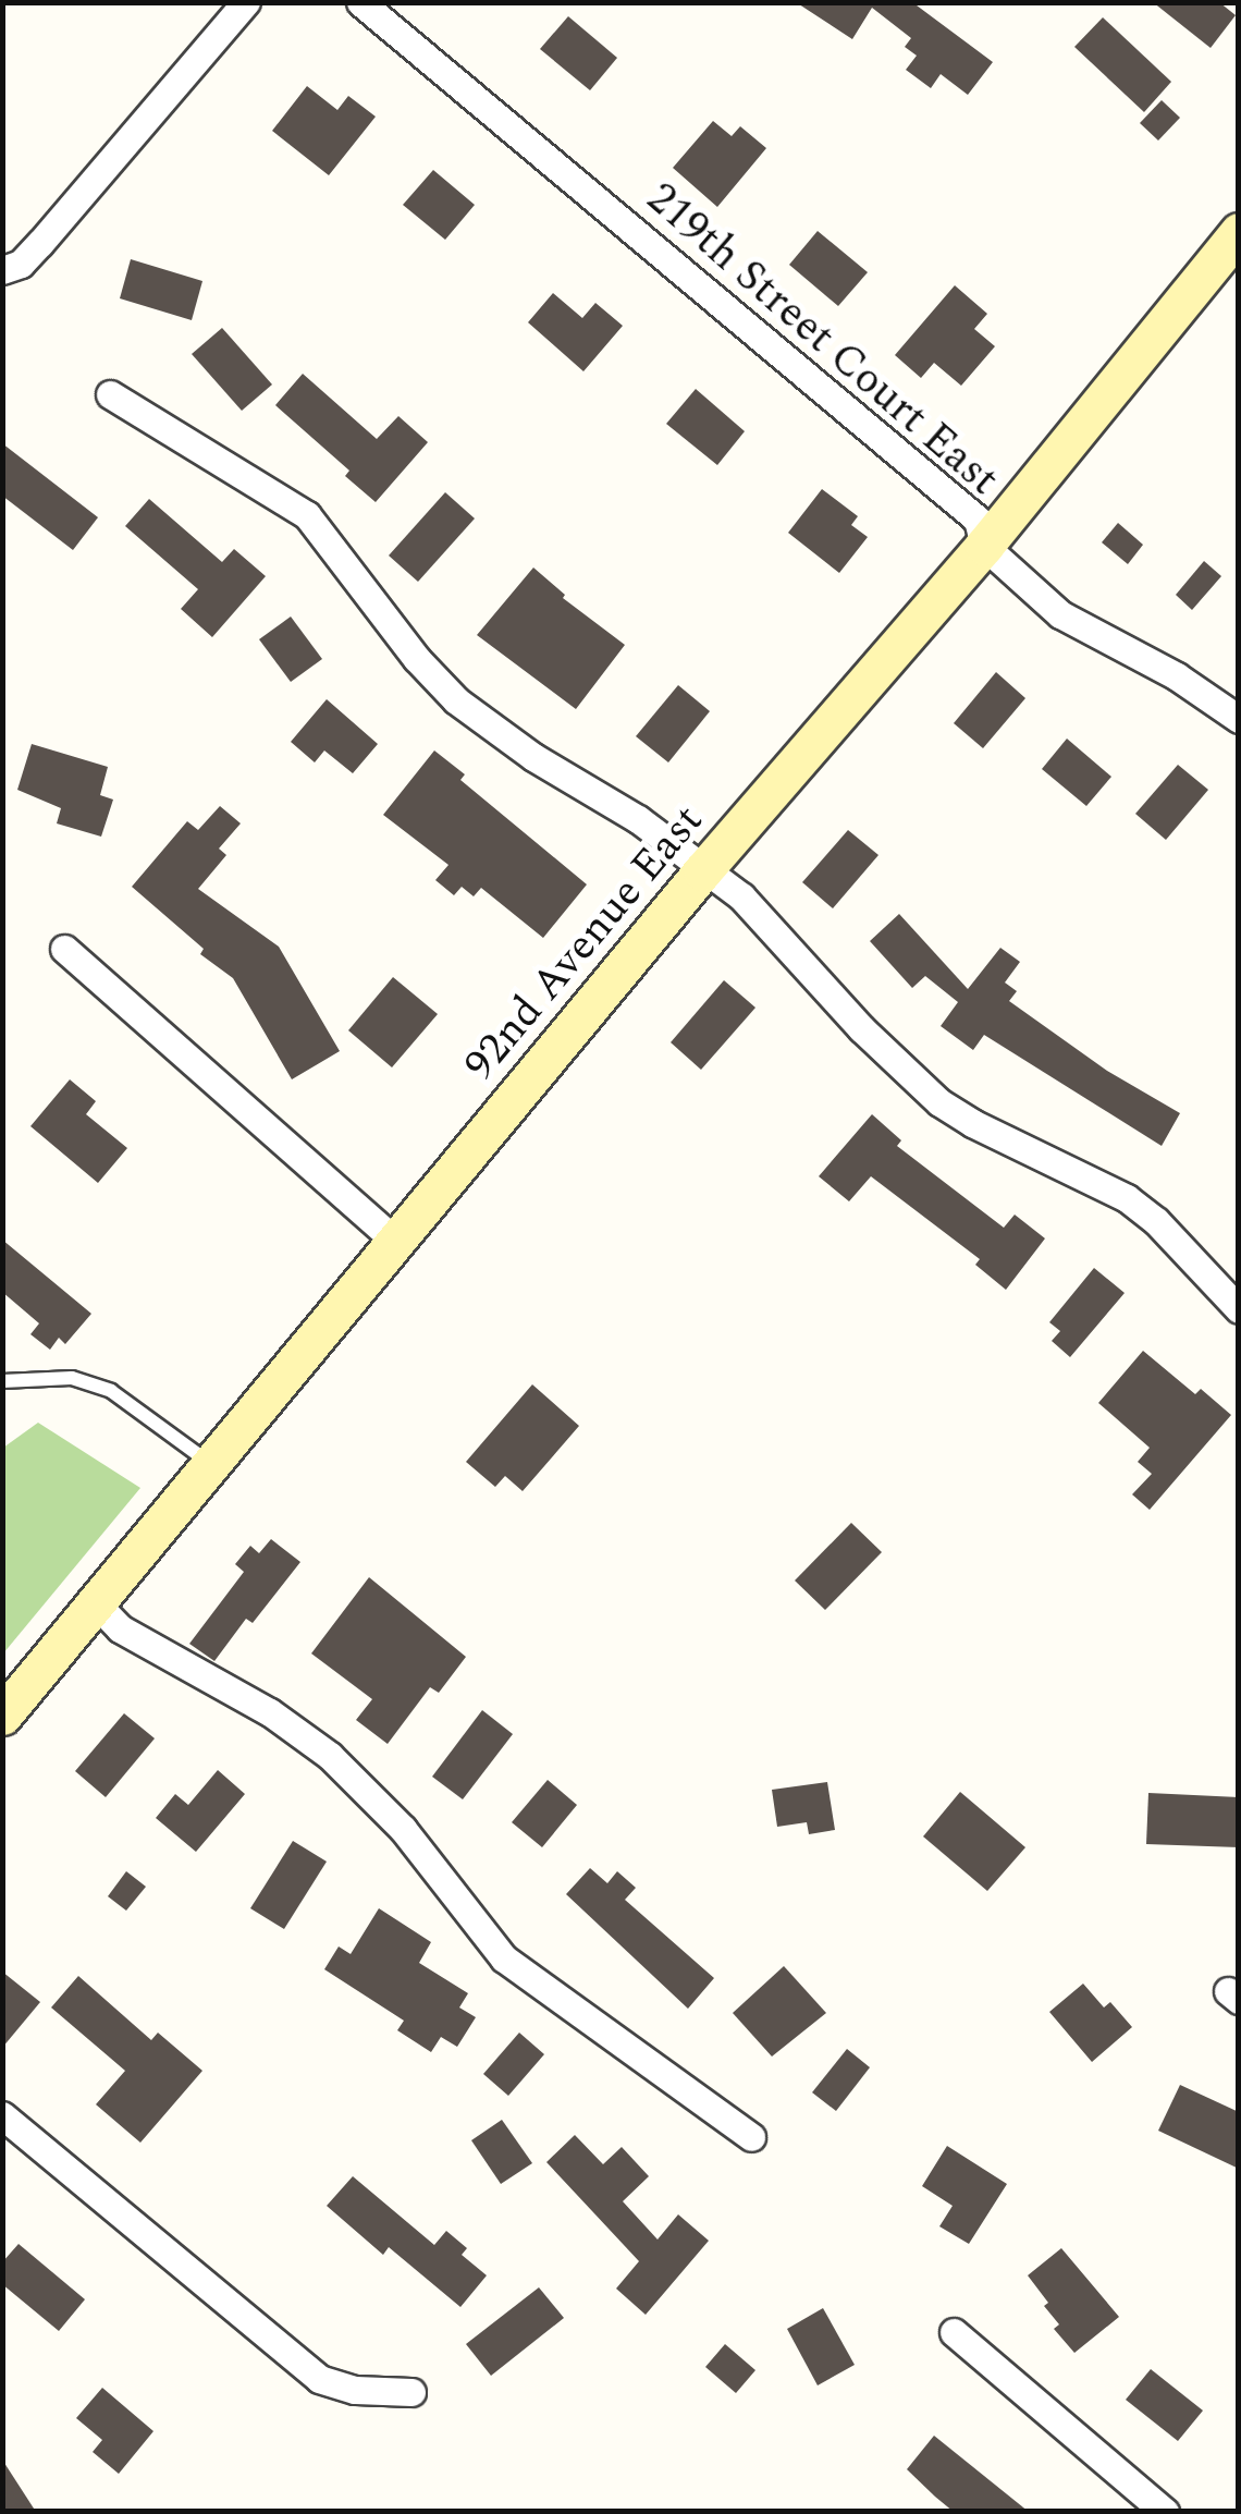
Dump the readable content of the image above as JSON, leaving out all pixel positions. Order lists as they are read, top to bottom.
{
  "streets": {
    "street": ["219th Street Court East", "92nd Avenue East"]
  },
  "crossings": [
    ["219th Street Court East", "92nd Avenue East"]
  ]
}
